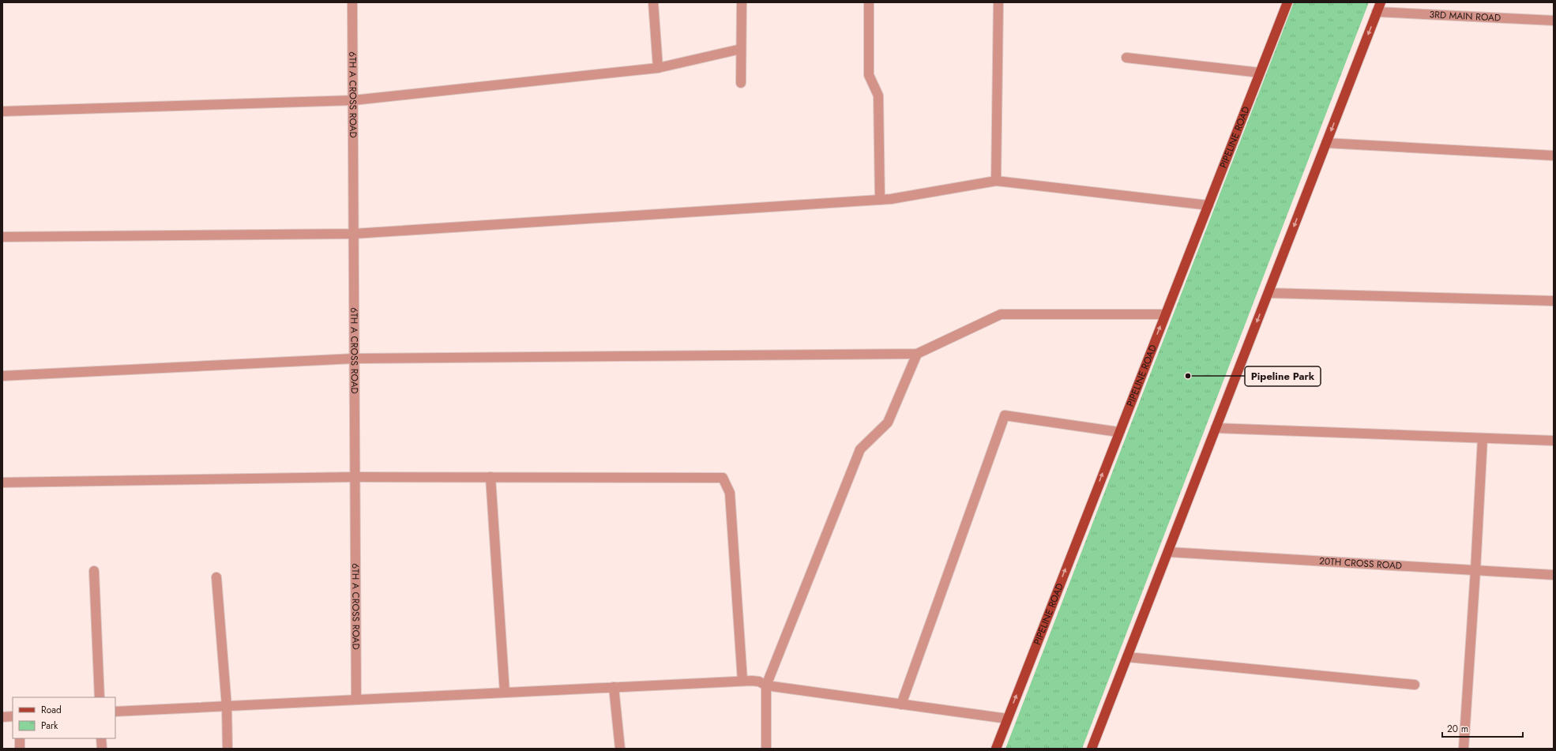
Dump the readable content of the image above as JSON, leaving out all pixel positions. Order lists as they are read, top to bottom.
{
  "streets": {
    "main road": ["PIPELINE ROAD"],
    "street": ["3RD MAIN ROAD", "6TH A CROSS ROAD", "20TH CROSS ROAD"]
  },
  "one_way": ["PIPELINE ROAD"],
  "places": ["Pipeline Park"],
  "legend": ["Road", "Park"],
  "scale_bar": "20 m"
}
